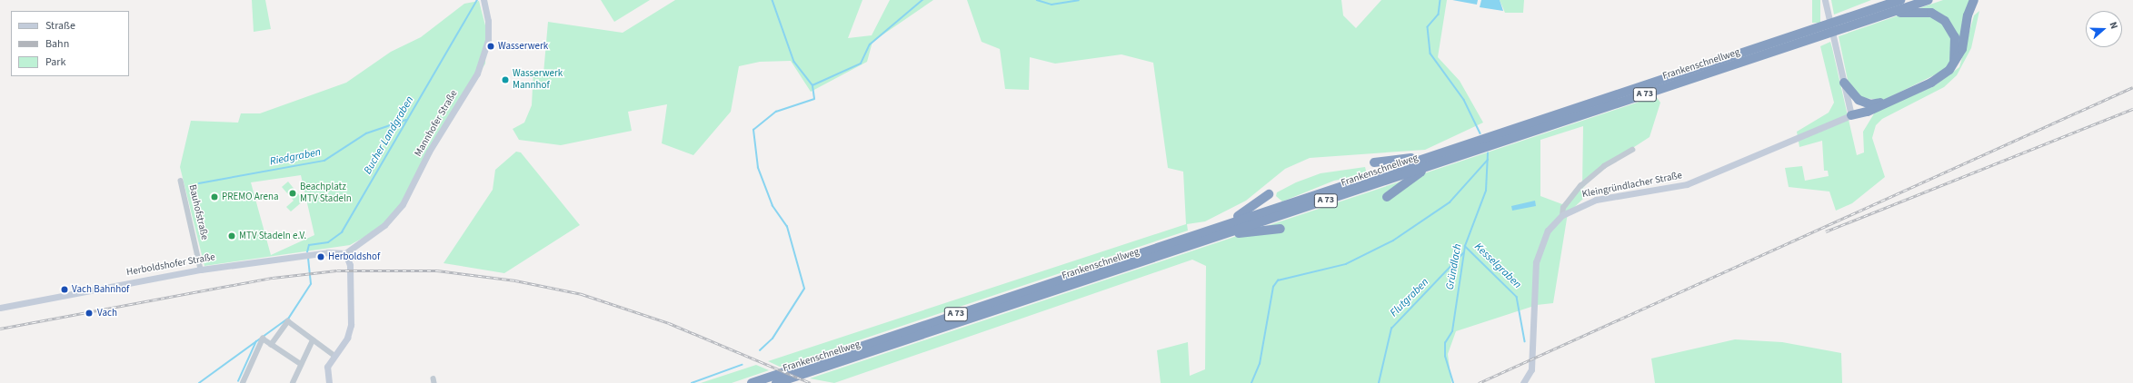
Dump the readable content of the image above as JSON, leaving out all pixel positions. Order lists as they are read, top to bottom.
{
  "streets": {
    "highway": ["Frankenschnellweg", "A 73"],
    "street": [
      "Mannhofer Straße",
      "Kleingründlacher Straße",
      "Bauhofstraße",
      "Herboldshofer Straße"
    ]
  },
  "crossings": [
    ["Mannhofer Straße", "Herboldshofer Straße"],
    ["Bauhofstraße", "Herboldshofer Straße"]
  ],
  "water": [
    "Bucher Landgraben",
    "Riedgraben",
    "Kesselgraben",
    "Gründlach",
    "Flutgraben"
  ],
  "places": [
    "Wasserwerk",
    "Wasserwerk Mannhof",
    "Beachplatz MTV Stadeln",
    "PREMO Arena",
    "MTV Stadeln e.V.",
    "Herboldshof",
    "Vach Bahnhof",
    "Vach"
  ],
  "legend": ["Straße", "Bahn", "Park"],
  "north": "right"
}
